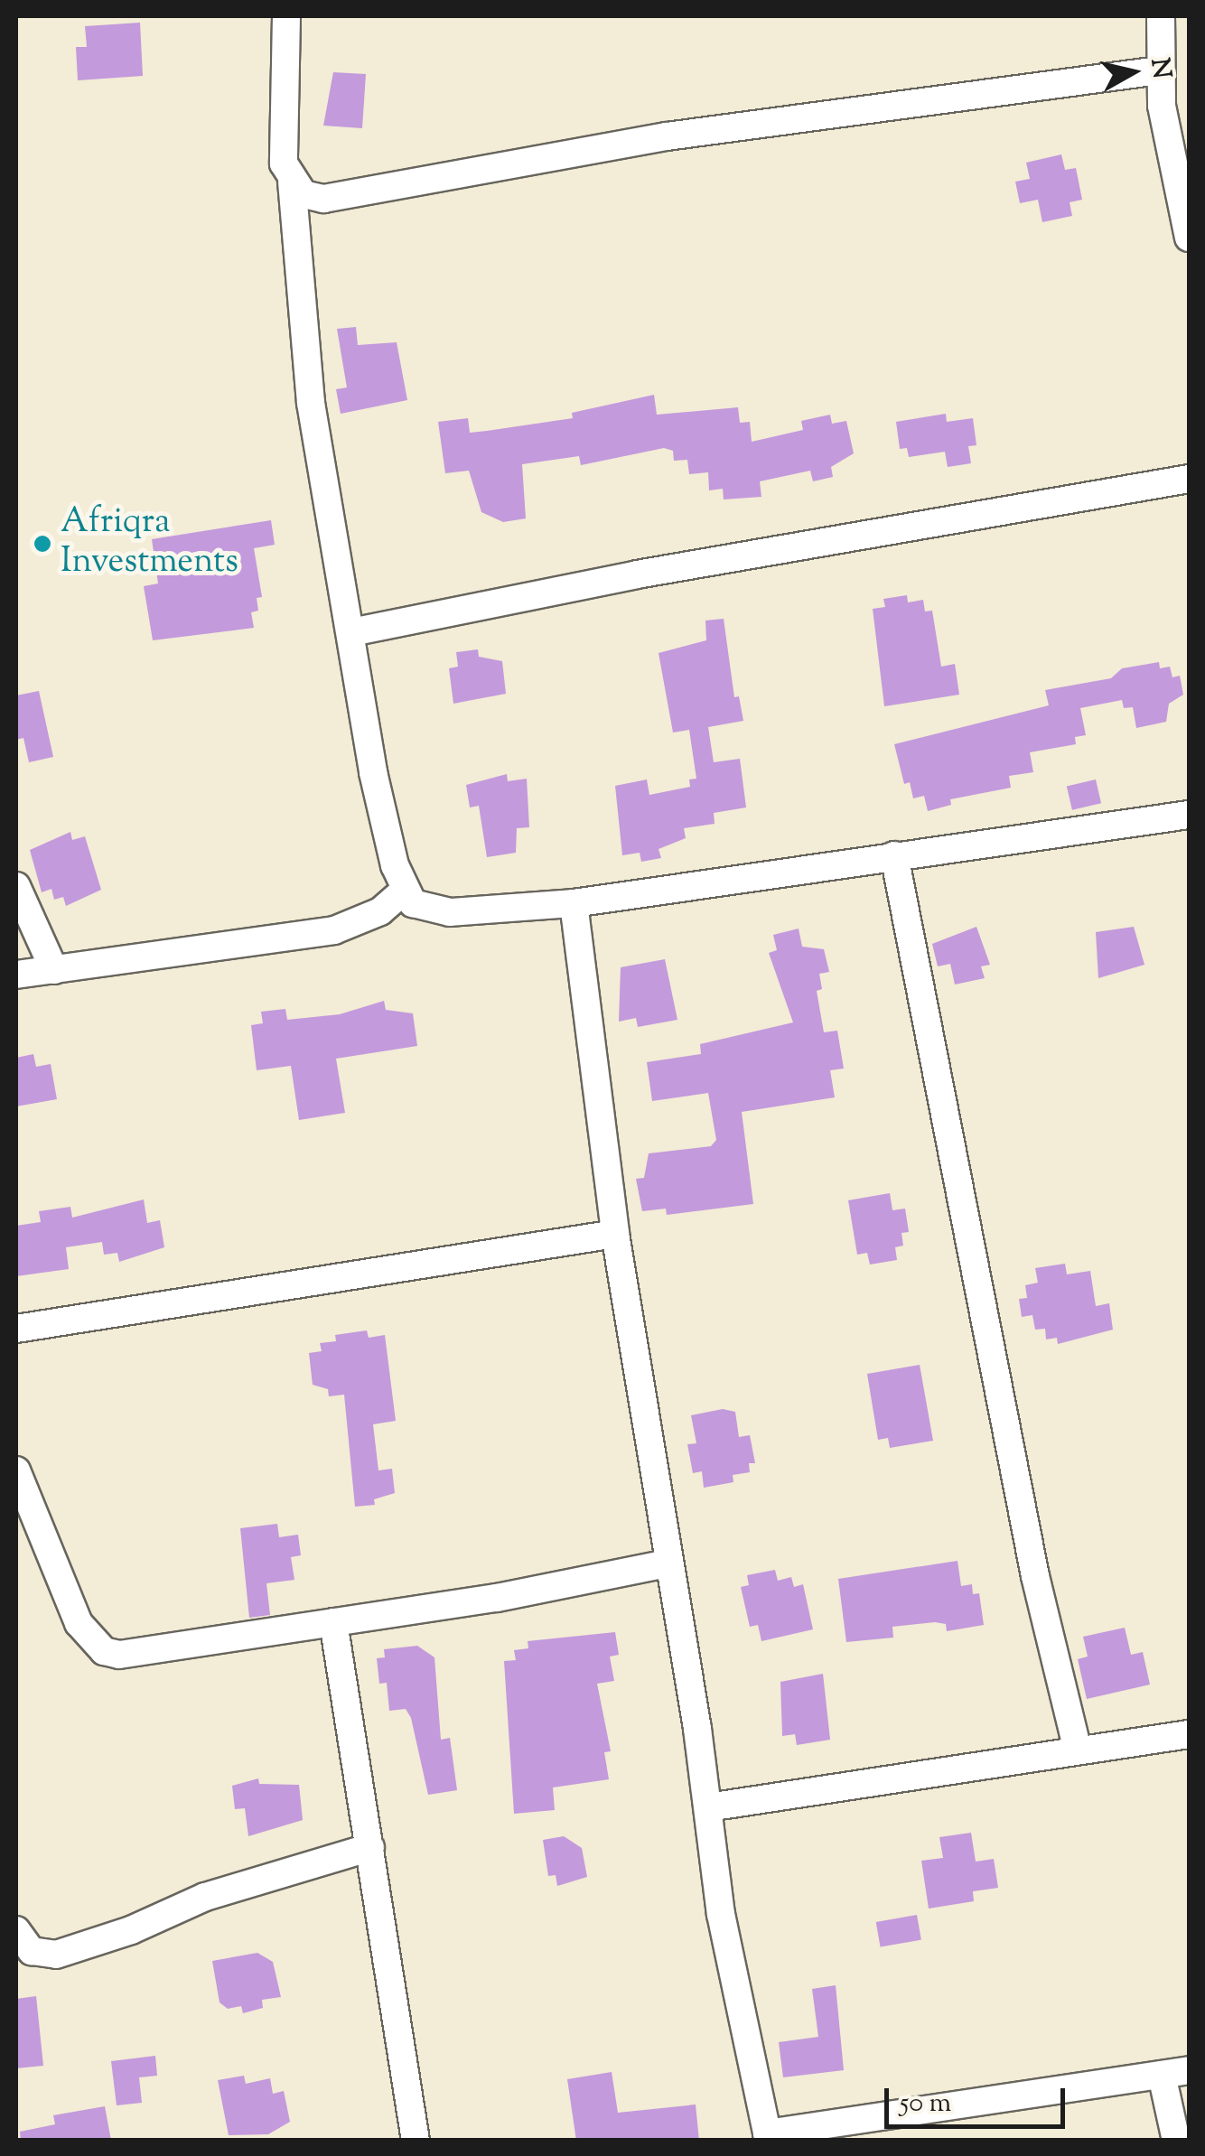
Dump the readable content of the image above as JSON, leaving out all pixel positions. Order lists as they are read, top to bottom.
{
  "places": ["Afriqra Investments"],
  "scale_bar": "50 m",
  "north": "right"
}
